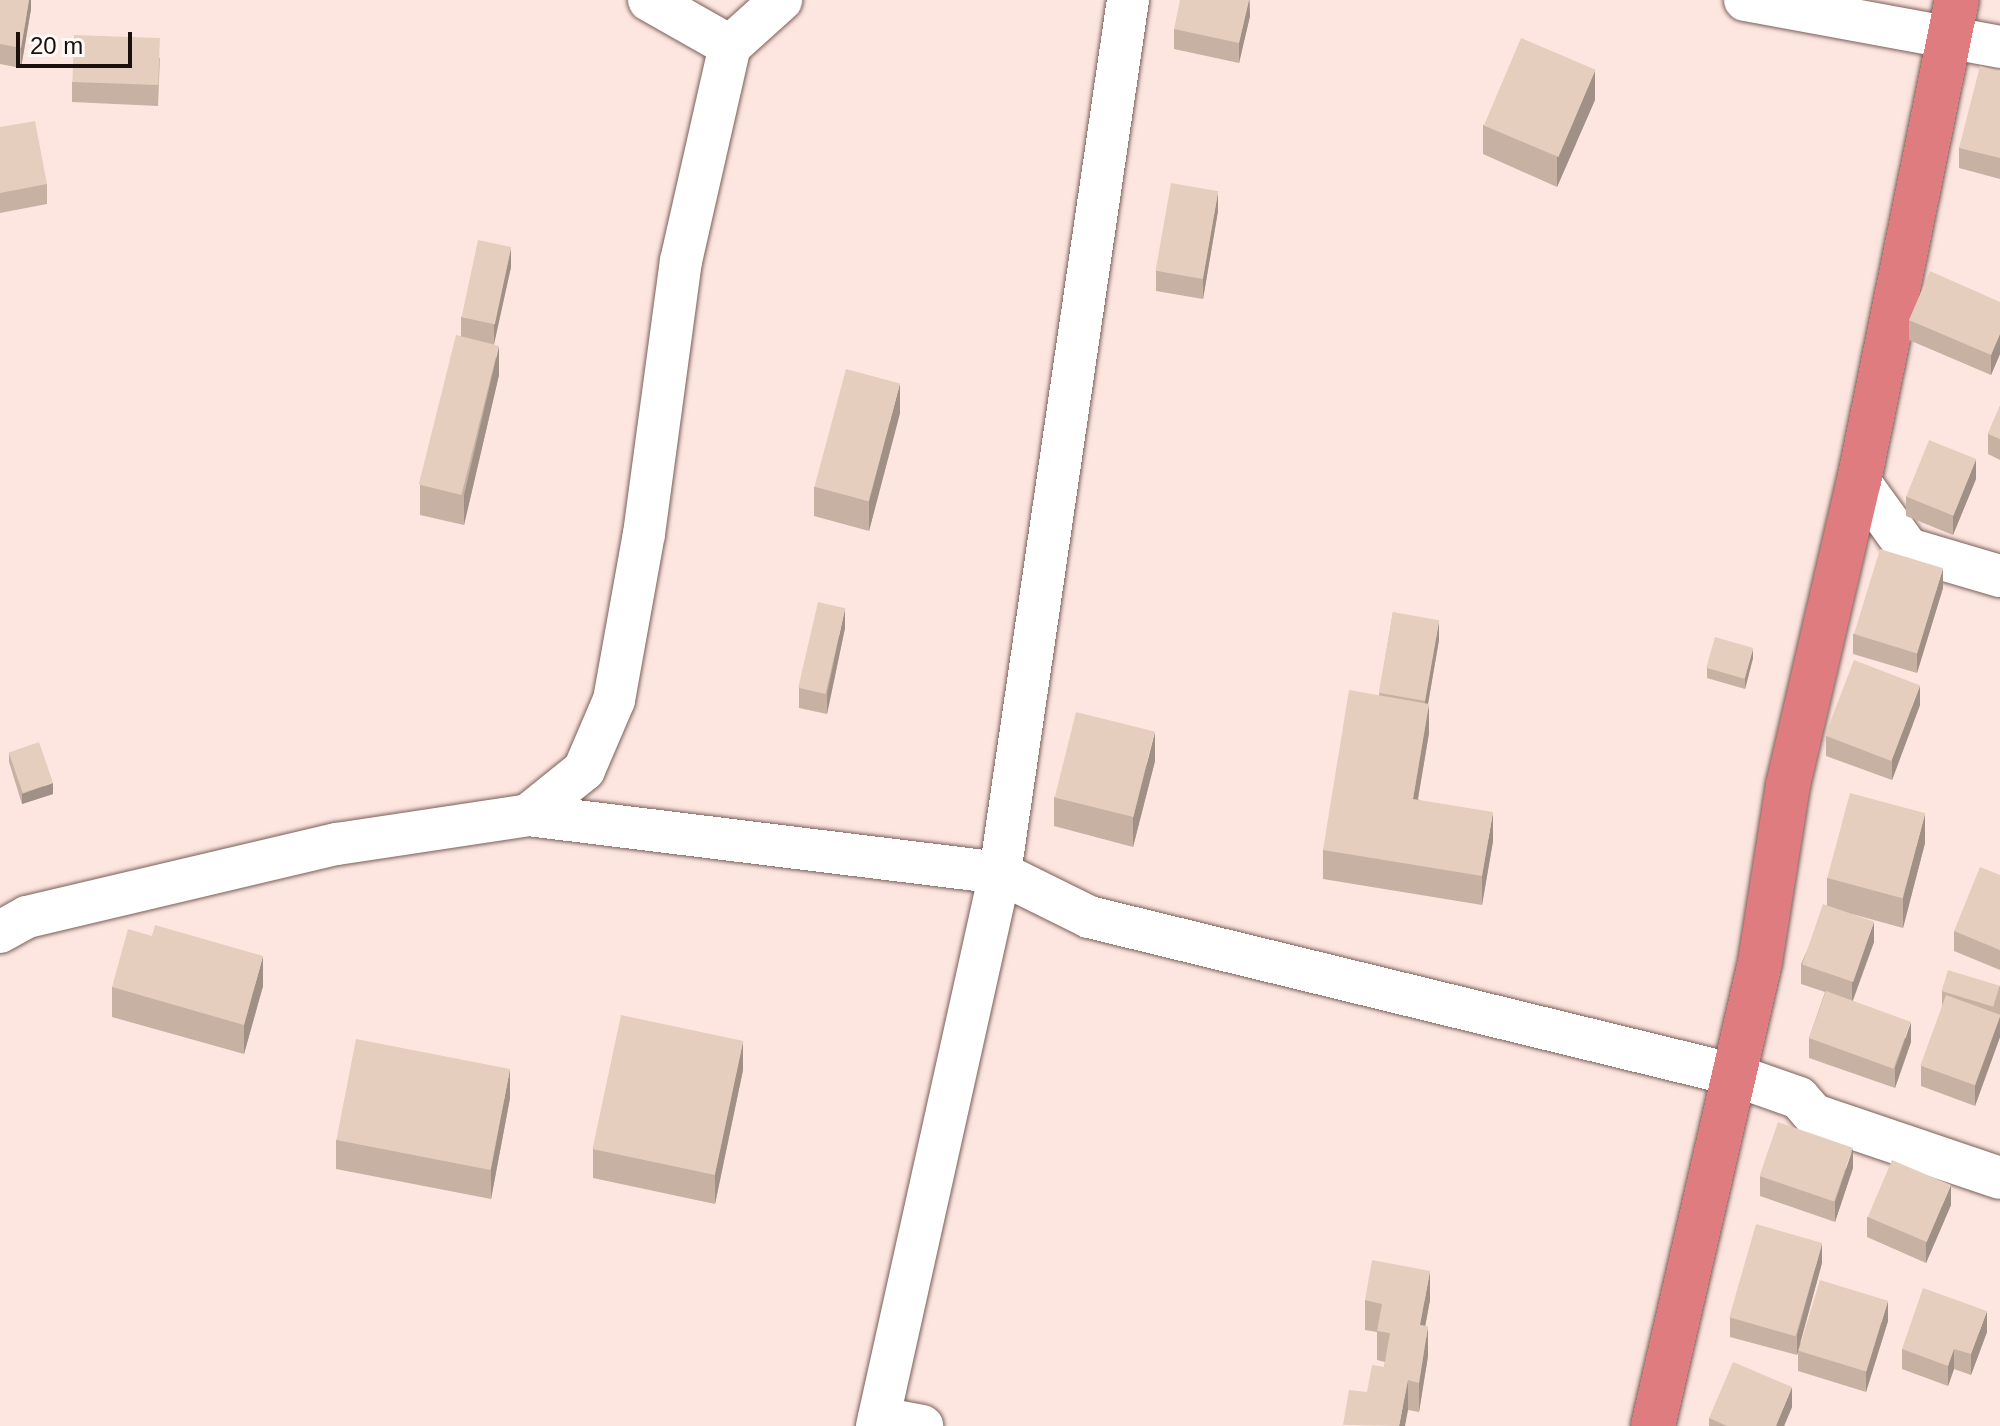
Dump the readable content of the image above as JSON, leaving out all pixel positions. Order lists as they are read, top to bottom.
{
  "scale_bar": "20 m"
}
